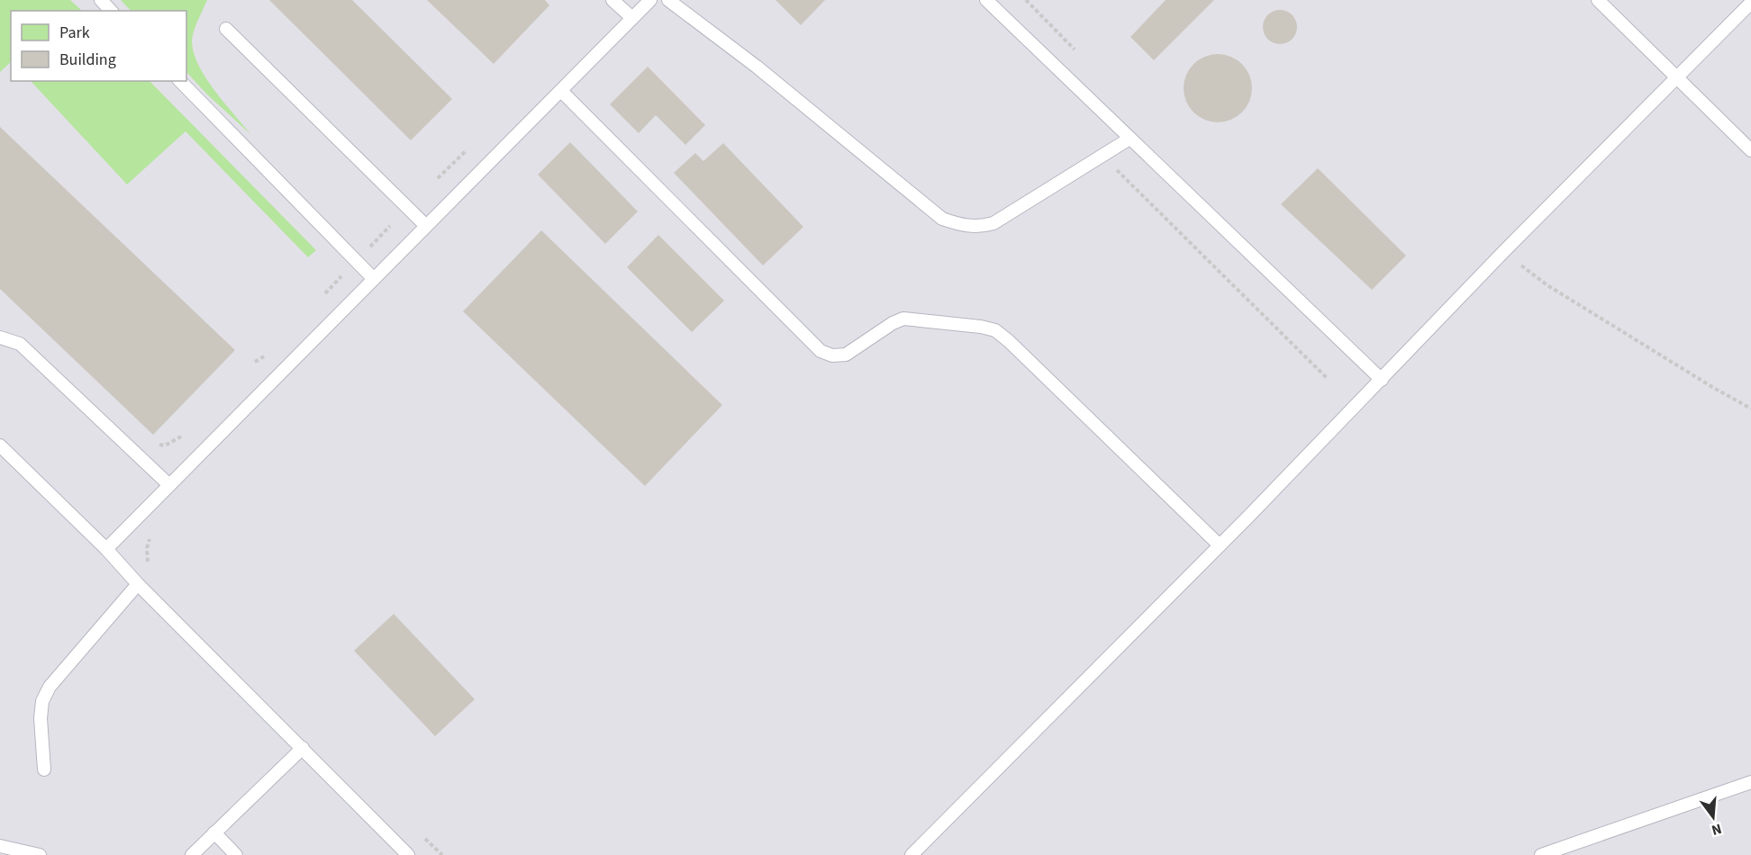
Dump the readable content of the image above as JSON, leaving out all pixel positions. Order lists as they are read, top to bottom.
{
  "legend": ["Park", "Building"],
  "north": "bottom"
}
